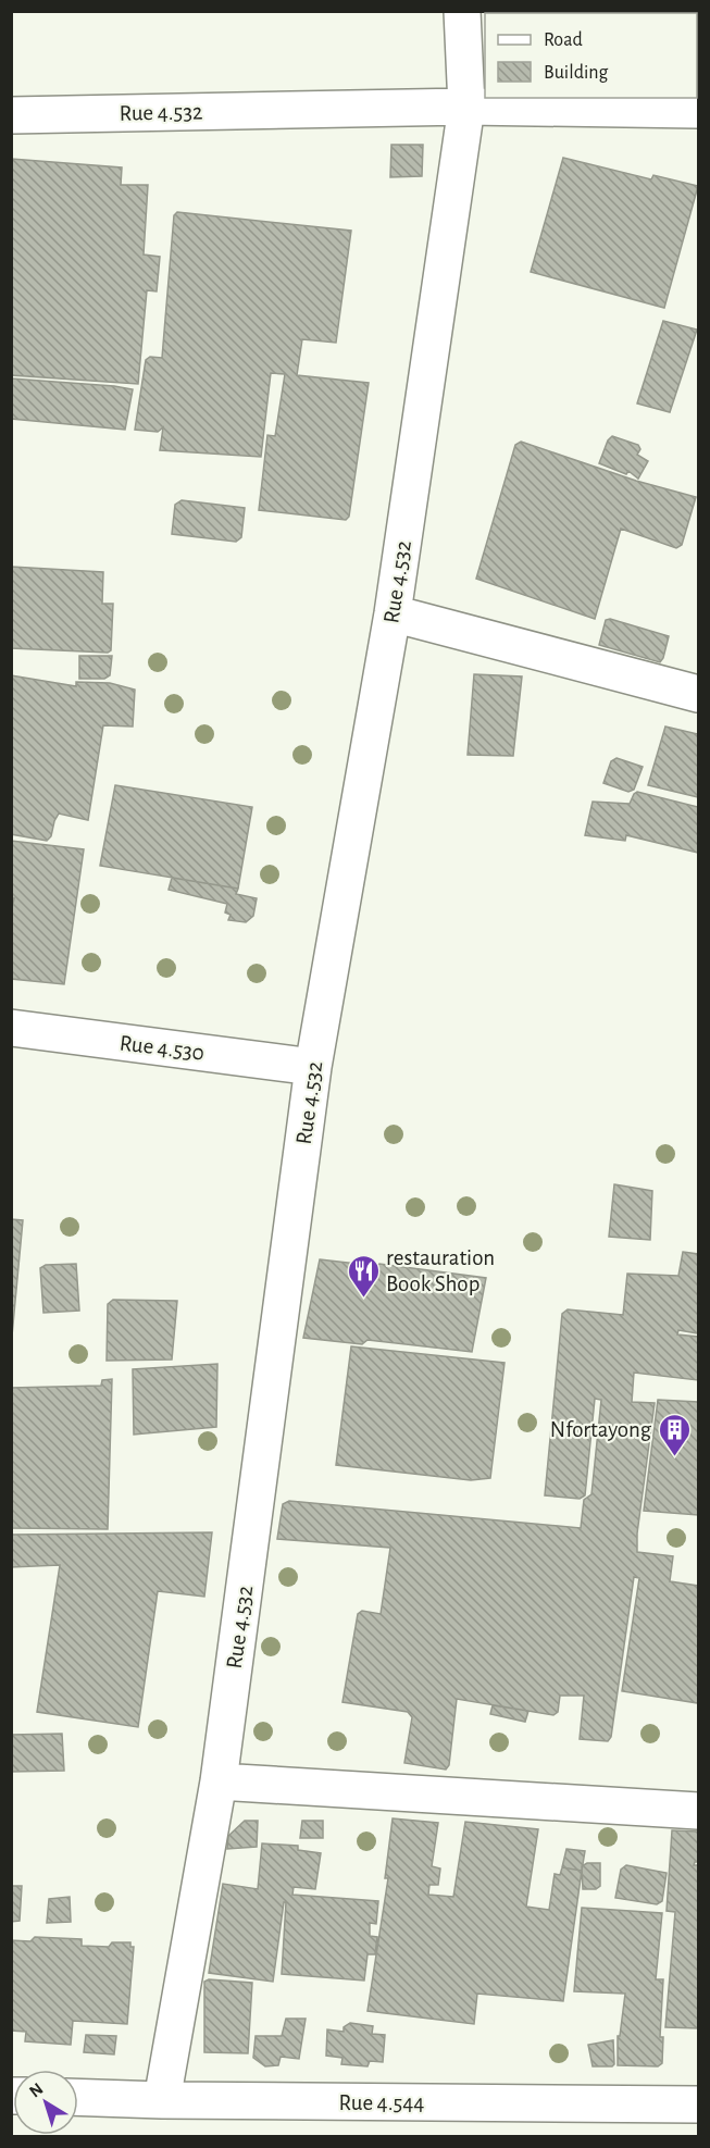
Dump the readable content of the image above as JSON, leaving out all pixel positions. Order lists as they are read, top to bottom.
{
  "streets": {
    "street": ["Rue 4.532", "Rue 4.530", "Rue 4.544"]
  },
  "crossings": [
    ["Rue 4.532", "Rue 4.530"],
    ["Rue 4.532", "Rue 4.544"]
  ],
  "places": {
    "restaurant": ["restauration Book Shop"],
    "building": ["Nfortayong"]
  },
  "legend": ["Road", "Building"],
  "north": "top left"
}
